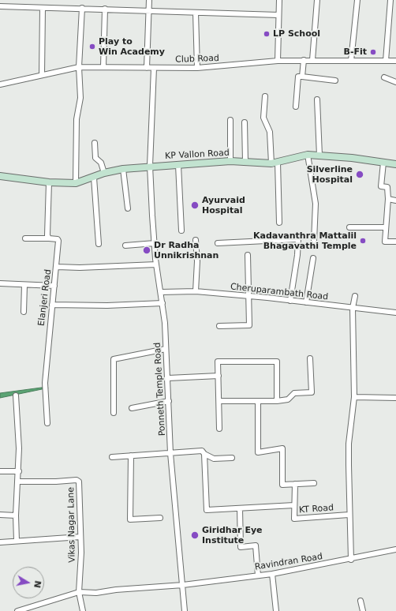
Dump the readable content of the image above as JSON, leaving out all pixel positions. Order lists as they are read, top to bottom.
{
  "streets": {
    "street": [
      "Club Road",
      "KP Vallon Road",
      "Cheruparambath Road",
      "Elanjeri Road",
      "Ponneth Temple Road",
      "KT Road",
      "Vikas Nagar Lane",
      "Ravindran Road"
    ]
  },
  "crossings": [
    ["Club Road", "Ponneth Temple Road"],
    ["KP Vallon Road", "Ponneth Temple Road"],
    ["Cheruparambath Road", "Ponneth Temple Road"],
    ["Ponneth Temple Road", "Ravindran Road"],
    ["Vikas Nagar Lane", "Ravindran Road"]
  ],
  "places": [
    "LP School",
    "Play to Win Academy",
    "B-Fit",
    "Silverline Hospital",
    "Ayurvaid Hospital",
    "Kadavanthra Mattalil Bhagavathi Temple",
    "Dr Radha Unnikrishnan",
    "Giridhar Eye Institute"
  ],
  "north": "right"
}
